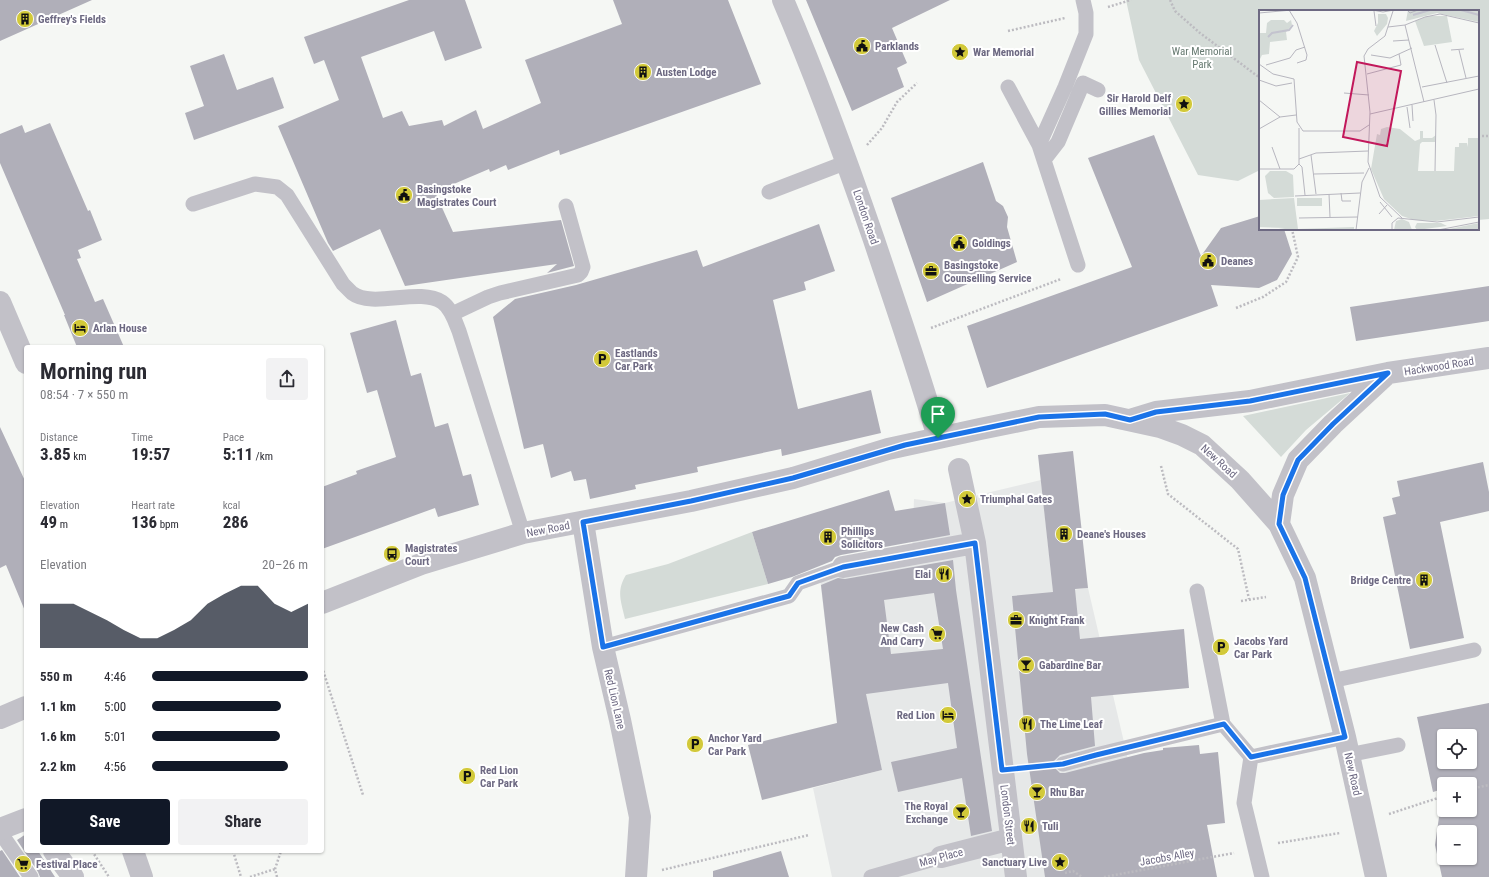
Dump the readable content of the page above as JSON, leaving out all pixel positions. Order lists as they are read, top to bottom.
{
  "streets": {
    "street": [
      "London Road",
      "Hackwood Road",
      "New Road",
      "Red Lion Lane",
      "London Street",
      "May Place"
    ],
    "path": ["Jacobs Alley"]
  },
  "crossings": [
    ["London Road", "New Road"],
    ["Hackwood Road", "New Road"],
    ["New Road", "Red Lion Lane"],
    ["London Street", "May Place"]
  ],
  "parks": ["War Memorial Park"],
  "places": {
    "building": [
      "Geffrey's Fields",
      "Austen Lodge",
      "Deane's Houses",
      "Phillips Solicitors",
      "Bridge Centre"
    ],
    "public building": [
      "Parklands",
      "Basingstoke Magistrates Court",
      "Goldings",
      "Deanes"
    ],
    "place": [
      "War Memorial",
      "Sir Harold Delf Gillies Memorial",
      "Triumphal Gates",
      "Sanctuary Live"
    ],
    "office": ["Basingstoke Counselling Service", "Knight Frank"],
    "hotel": ["Arlan House", "Red Lion"],
    "parking": [
      "Eastlands Car Park",
      "Jacobs Yard Car Park",
      "Anchor Yard Car Park",
      "Red Lion Car Park"
    ],
    "bus stop": ["Magistrates Court"],
    "restaurant": ["Elai", "The Lime Leaf", "Tuli"],
    "supermarket": ["New Cash And Carry", "Festival Place"],
    "bar": ["Gabardine Bar", "Rhu Bar", "The Royal Exchange"]
  },
  "page": {
    "heading": ["Morning run", "08:54 · 7 × 550 m"],
    "stats": [
      ["Distance", "3.85 km"],
      ["Time", "19:57"],
      ["Pace", "5:11 /km"],
      ["Elevation", "49 m"],
      ["Heart rate", "136 bpm"],
      ["kcal", "286"]
    ],
    "chart": ["Elevation", "20–26 m"],
    "list": [
      {
        "name": "550 m",
        "note": "4:46"
      },
      {
        "name": "1.1 km",
        "note": "5:00"
      },
      {
        "name": "1.6 km",
        "note": "5:01"
      },
      {
        "name": "2.2 km",
        "note": "4:56"
      }
    ],
    "map_buttons": ["+", "−"],
    "buttons": ["Save", "Share"]
  }
}
